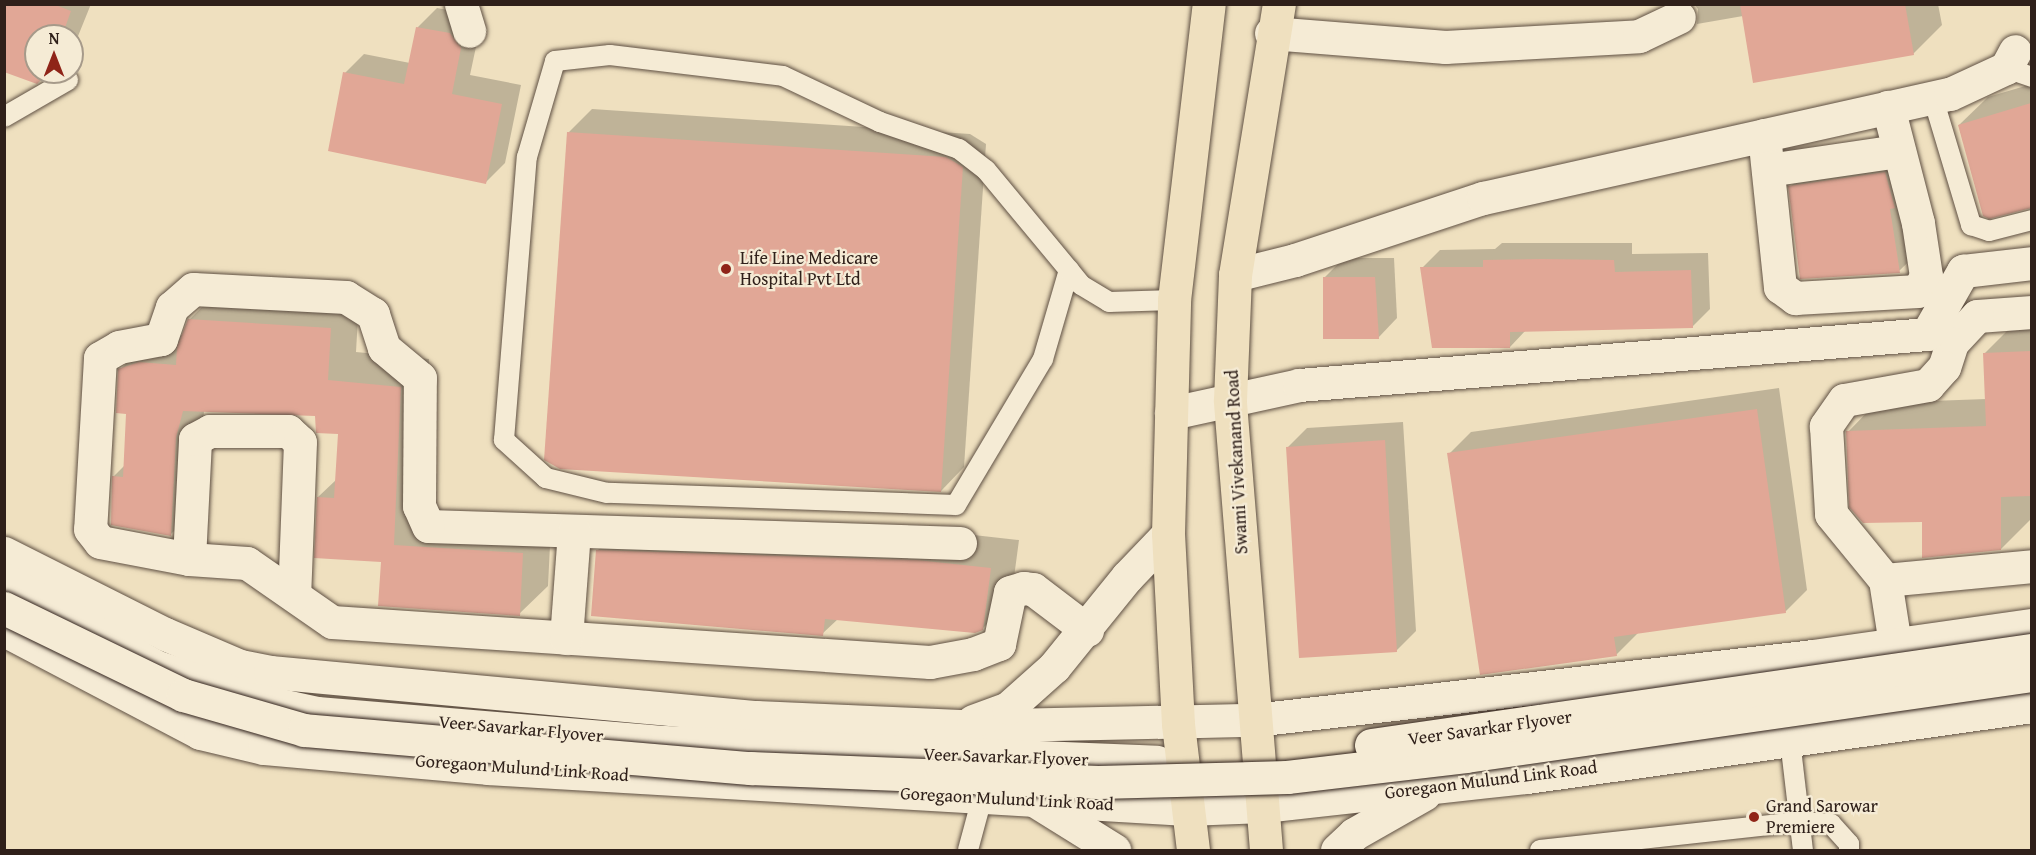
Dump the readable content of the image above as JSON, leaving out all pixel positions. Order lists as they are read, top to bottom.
{
  "streets": {
    "main road": ["Swami Vivekanand Road", "Veer Savarkar Flyover", "Goregaon Mulund Link Road"]
  },
  "crossings": [
    ["Swami Vivekanand Road", "Goregaon Mulund Link Road"]
  ],
  "places": ["Life Line Medicare Hospital Pvt Ltd", "Grand Sarowar Premiere"],
  "north": "top"
}
